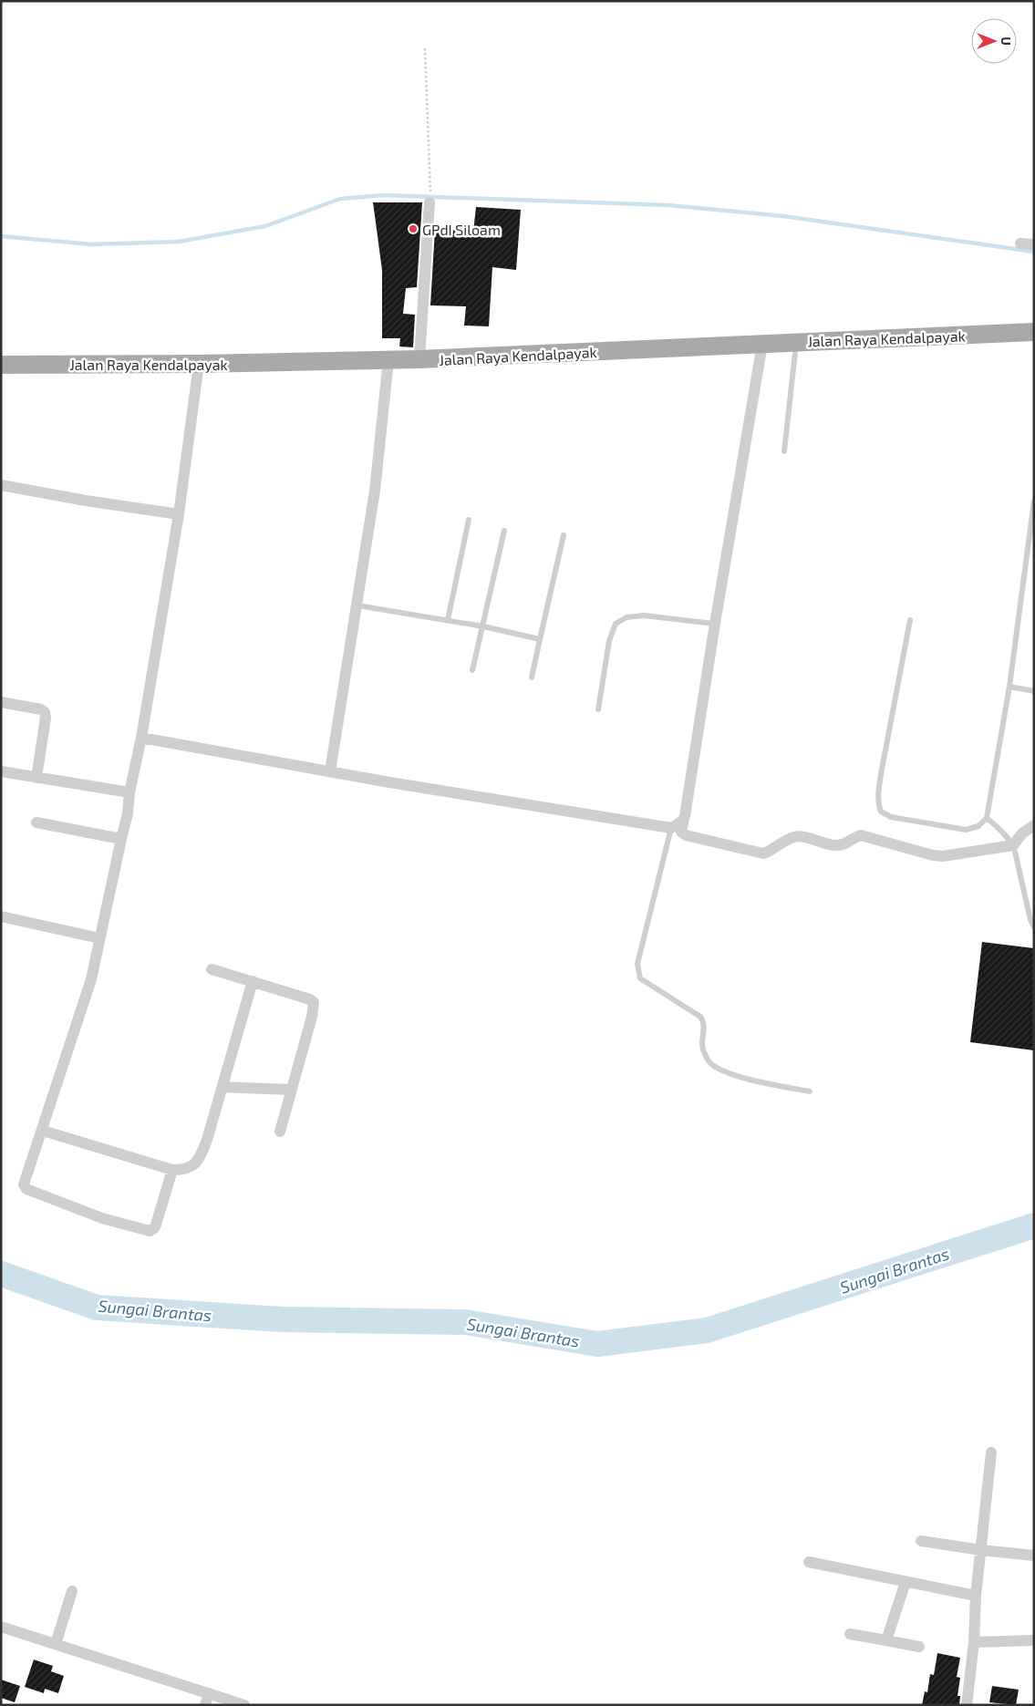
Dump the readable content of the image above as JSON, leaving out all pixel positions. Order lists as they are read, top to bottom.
{
  "streets": {
    "main road": ["Jalan Raya Kendalpayak"]
  },
  "water": ["Sungai Brantas"],
  "places": ["GPdI Siloam"],
  "north": "right"
}
